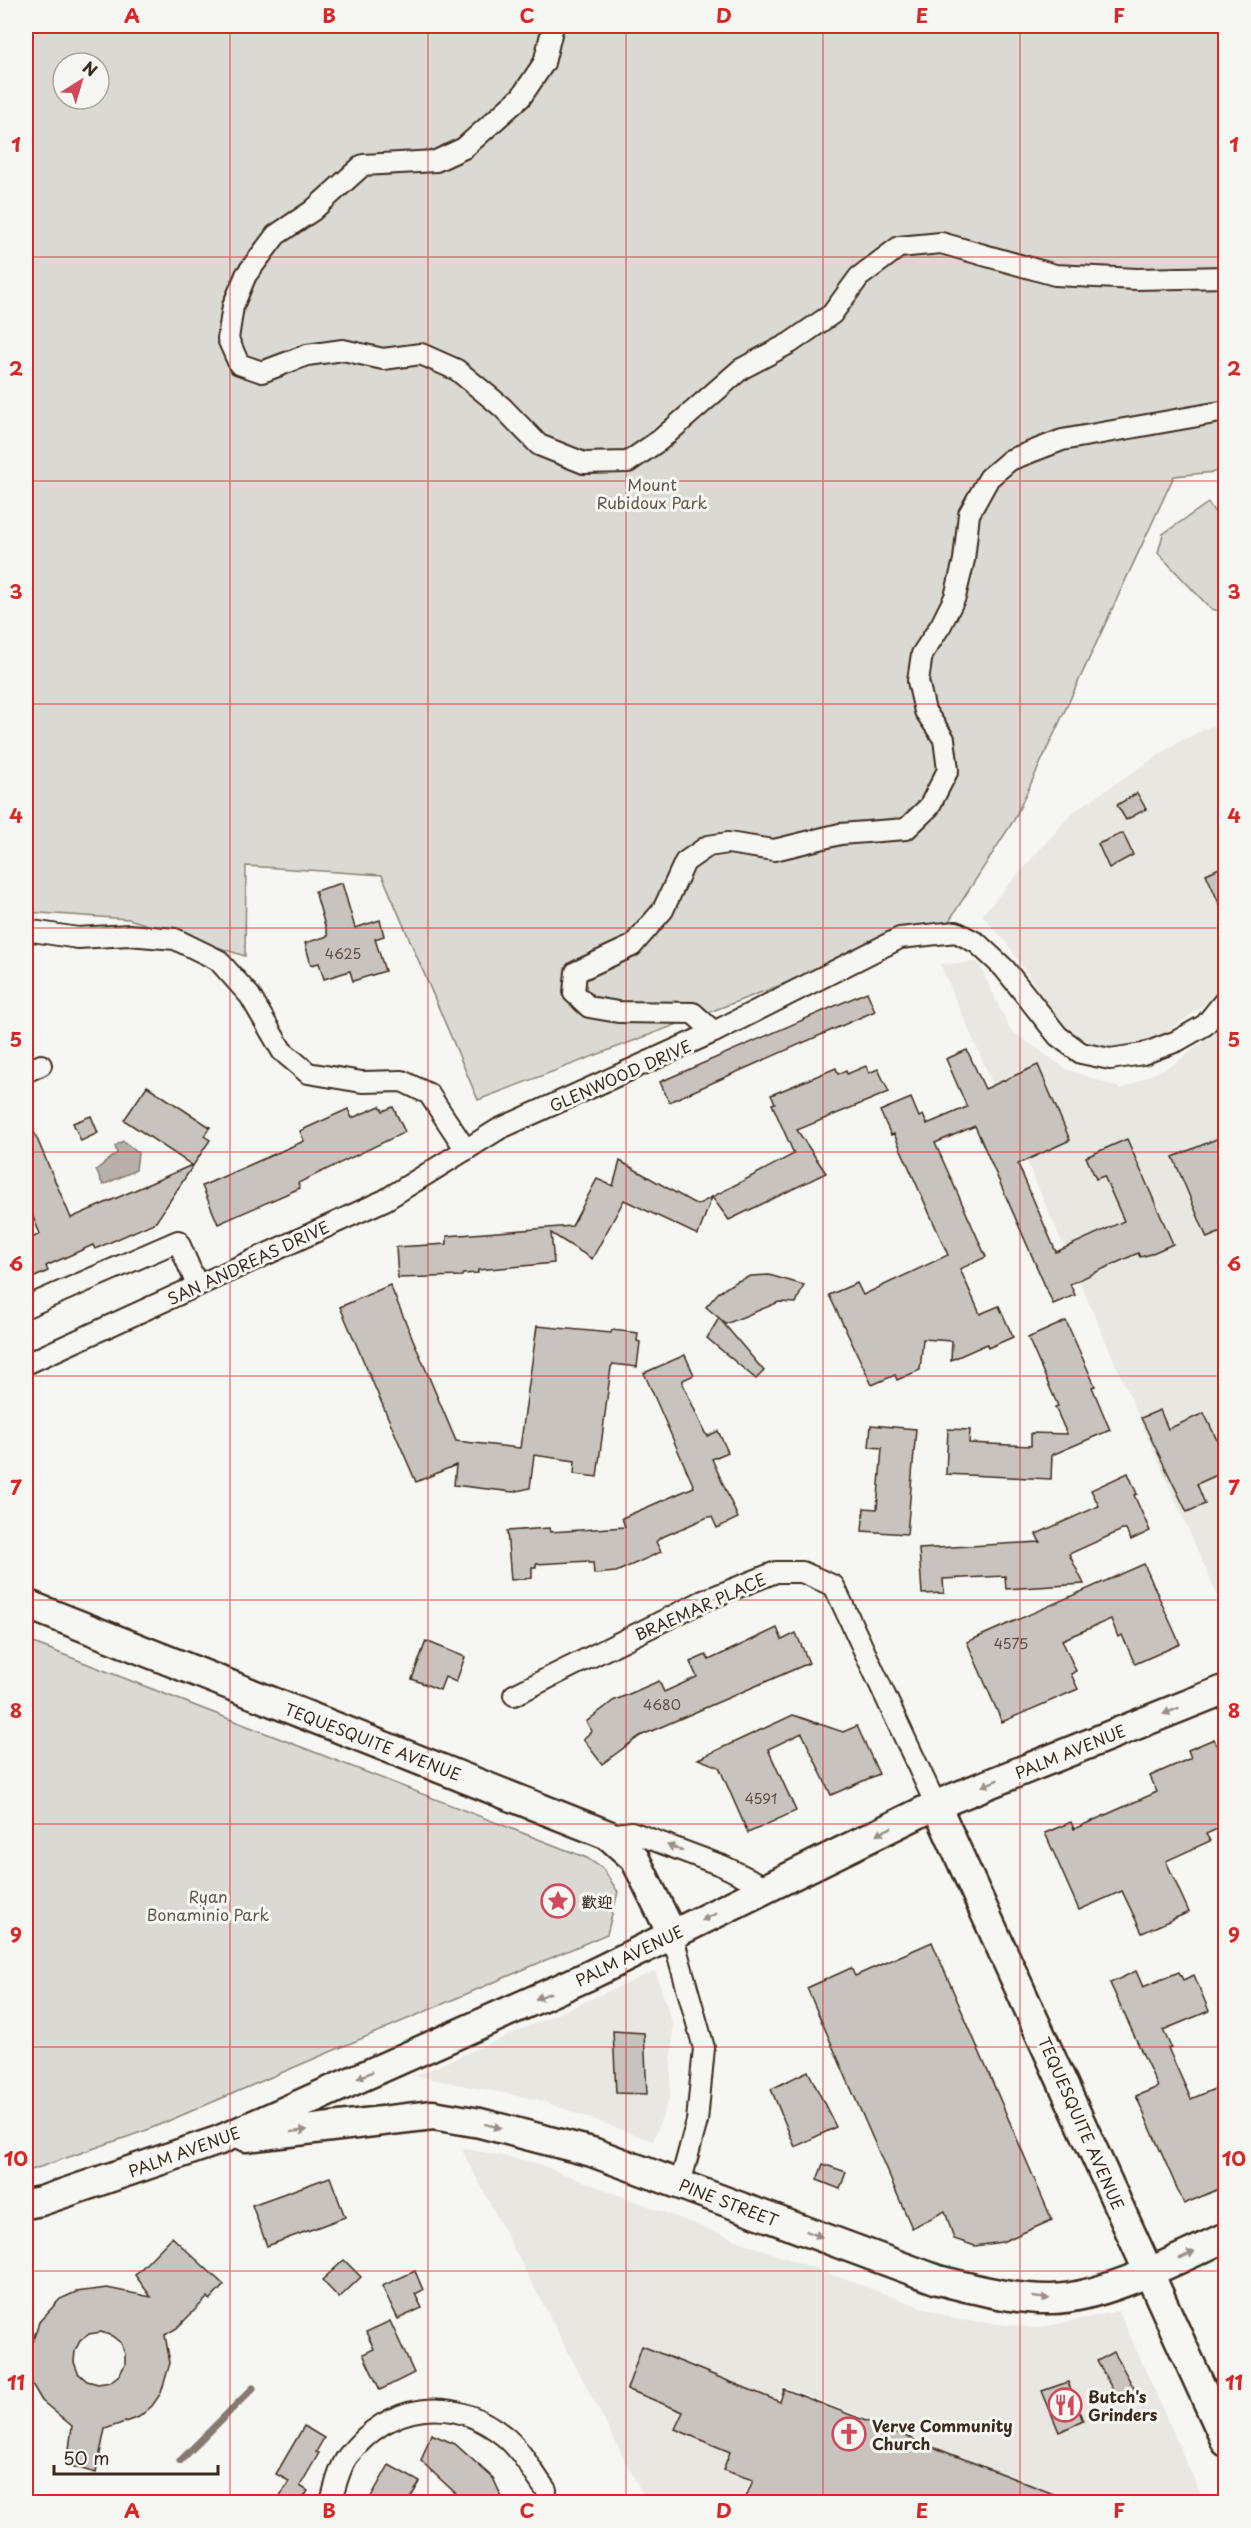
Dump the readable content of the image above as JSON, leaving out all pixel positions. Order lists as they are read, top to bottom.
{
  "streets": {
    "street": [
      "GLENWOOD DRIVE",
      "SAN ANDREAS DRIVE",
      "BRAEMAR PLACE",
      "TEQUESQUITE AVENUE",
      "PALM AVENUE",
      "PINE STREET"
    ]
  },
  "crossings": [
    ["GLENWOOD DRIVE", "SAN ANDREAS DRIVE"],
    ["BRAEMAR PLACE", "TEQUESQUITE AVENUE"],
    ["BRAEMAR PLACE", "PALM AVENUE"],
    ["TEQUESQUITE AVENUE", "PALM AVENUE"],
    ["TEQUESQUITE AVENUE", "PINE STREET"],
    ["PALM AVENUE", "PINE STREET"]
  ],
  "one_way": ["PALM AVENUE", "PINE STREET"],
  "parks": ["Mount Rubidoux Park", "Ryan Bonaminio Park"],
  "places": {
    "place": ["歡迎"],
    "restaurant": ["Butch's Grinders"],
    "church": ["Verve Community Church"]
  },
  "house_numbers": [
    "4625",
    "4575",
    "4680",
    "4591"
  ],
  "scale_bar": "50 m",
  "north": "top right",
  "grid": {
    "columns": [
      "A",
      "B",
      "C",
      "D",
      "E",
      "F"
    ],
    "rows": [
      "1",
      "2",
      "3",
      "4",
      "5",
      "6",
      "7",
      "8",
      "9",
      "10",
      "11"
    ]
  }
}
